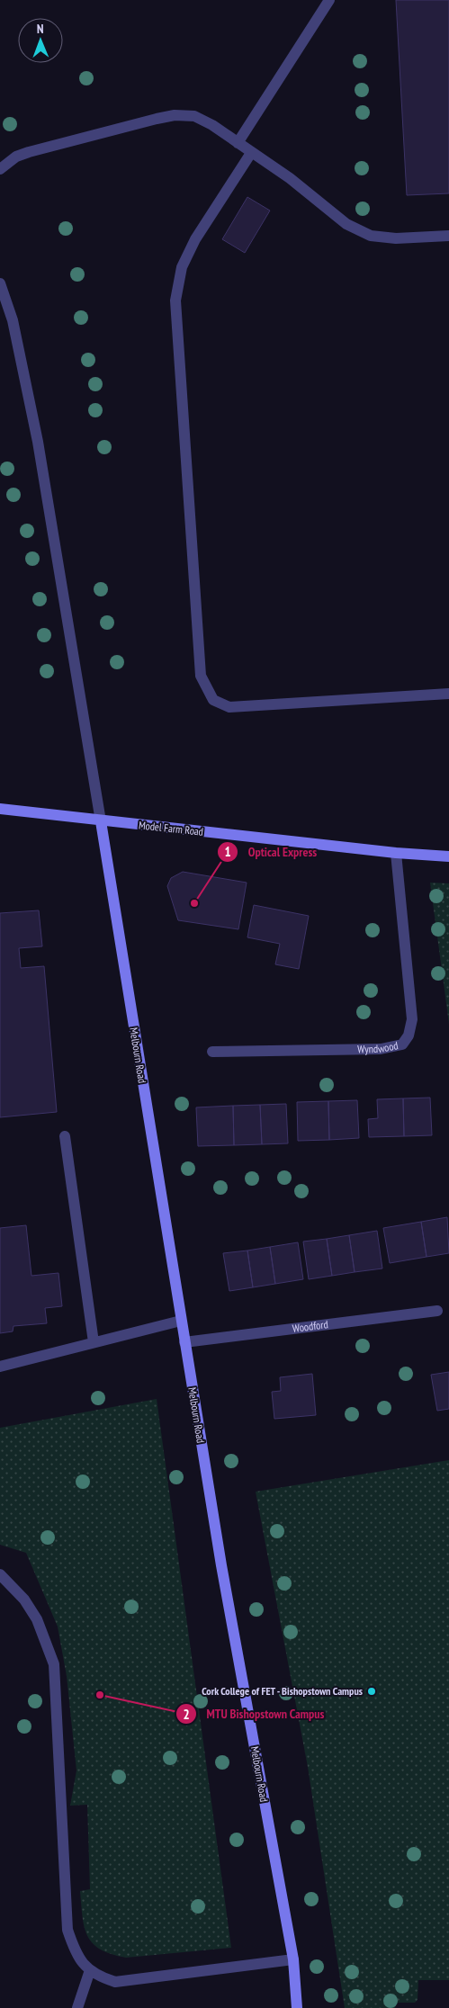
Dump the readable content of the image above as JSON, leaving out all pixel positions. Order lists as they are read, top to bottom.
{
  "streets": {
    "street": [
      "Model Farm Road",
      "Wyndwood",
      "Melbourn Road",
      "Woodford"
    ]
  },
  "crossings": [
    ["Model Farm Road", "Wyndwood"],
    ["Model Farm Road", "Melbourn Road"],
    ["Melbourn Road", "Woodford"]
  ],
  "places": ["Optical Express", "Cork College of FET - Bishopstown Campus", "MTU Bishopstown Campus"],
  "north": "top"
}
